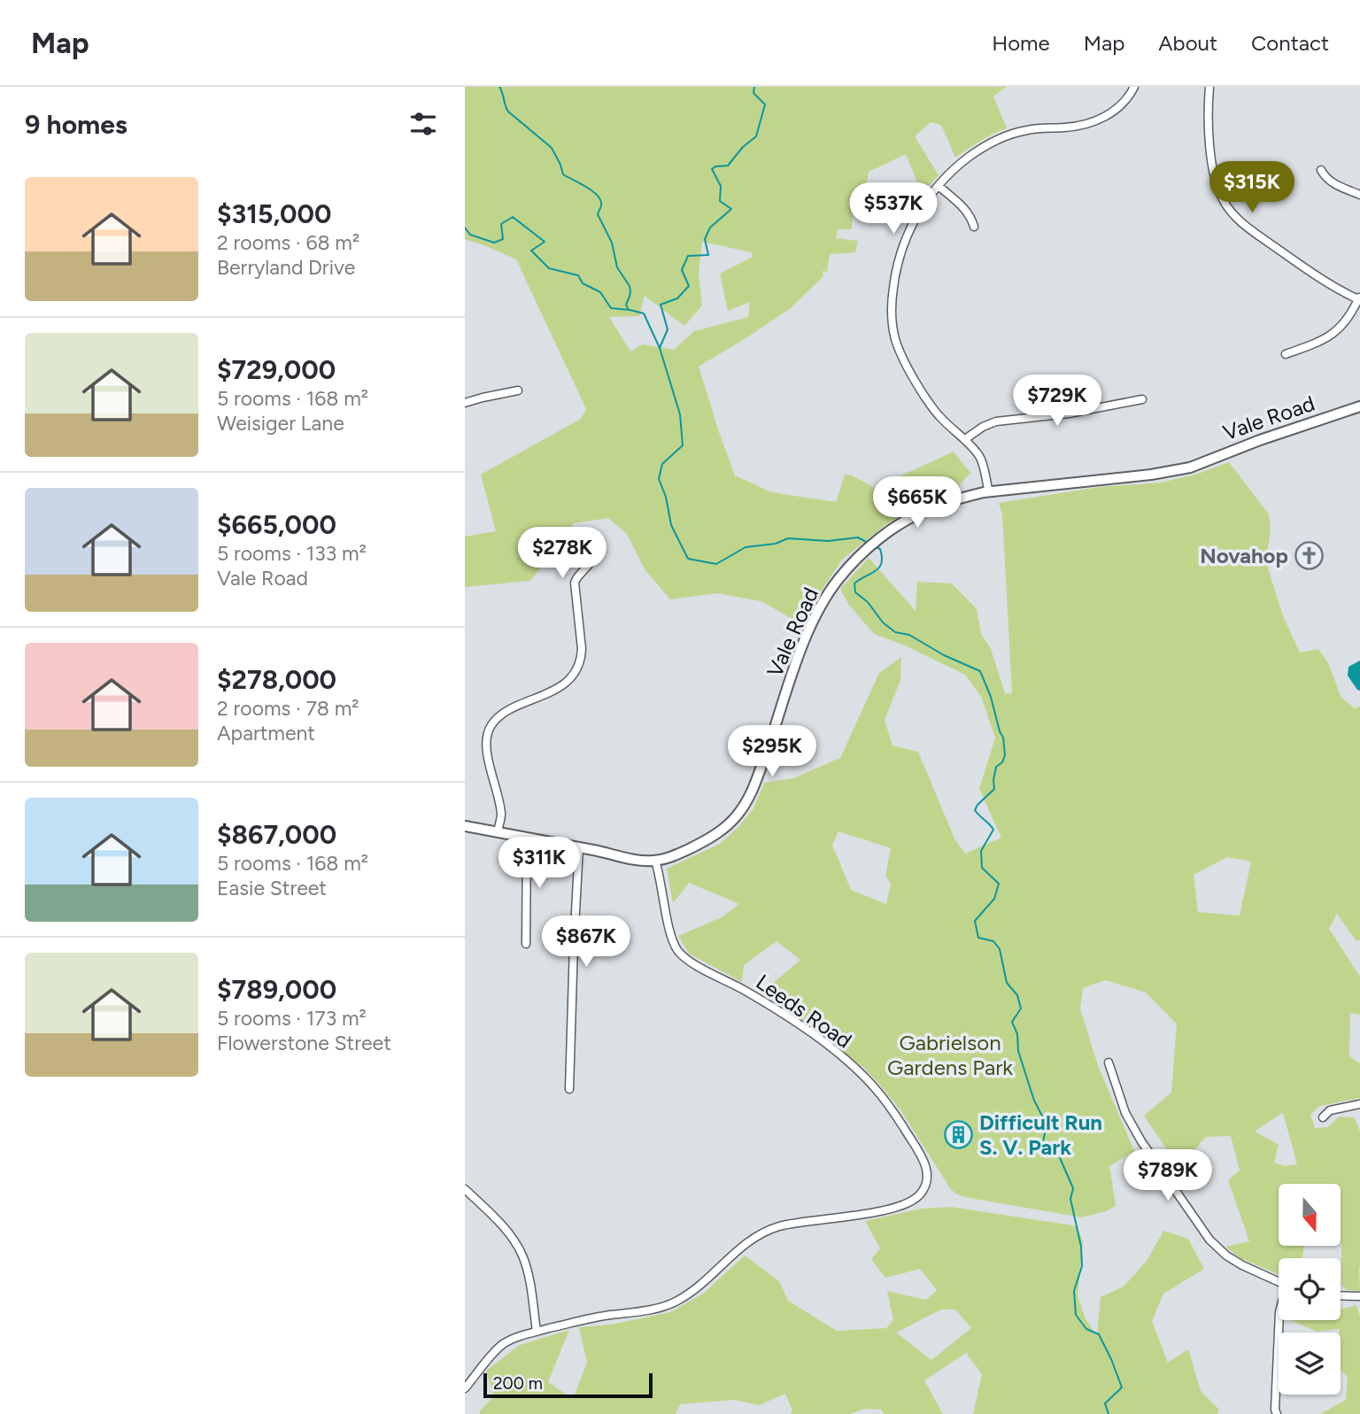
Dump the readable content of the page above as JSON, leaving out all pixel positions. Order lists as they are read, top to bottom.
{
  "streets": {
    "main road": ["Vale Road"],
    "street": ["Leeds Road"]
  },
  "crossings": [
    ["Vale Road", "Leeds Road"]
  ],
  "parks": ["Gabrielson Gardens Park"],
  "places": {
    "church": ["Novahop"],
    "building": ["Difficult Run S. V. Park"]
  },
  "scale_bar": "200 m",
  "north": "bottom",
  "page": {
    "header": "Map",
    "nav": [
      "Home",
      "Map",
      "About",
      "Contact"
    ],
    "heading": "9 homes",
    "list": [
      {
        "name": "$315,000",
        "note": "2 rooms · 68 m² · Berryland Drive"
      },
      {
        "name": "$729,000",
        "note": "5 rooms · 168 m² · Weisiger Lane"
      },
      {
        "name": "$665,000",
        "note": "5 rooms · 133 m² · Vale Road"
      },
      {
        "name": "$278,000",
        "note": "2 rooms · 78 m² · Apartment"
      },
      {
        "name": "$867,000",
        "note": "5 rooms · 168 m² · Easie Street"
      },
      {
        "name": "$789,000",
        "note": "5 rooms · 173 m² · Flowerstone Street"
      }
    ],
    "price": [
      "$315K",
      "$537K",
      "$729K",
      "$665K",
      "$278K",
      "$295K",
      "$311K",
      "$867K",
      "$789K"
    ],
    "scale": "200 m"
  }
}
